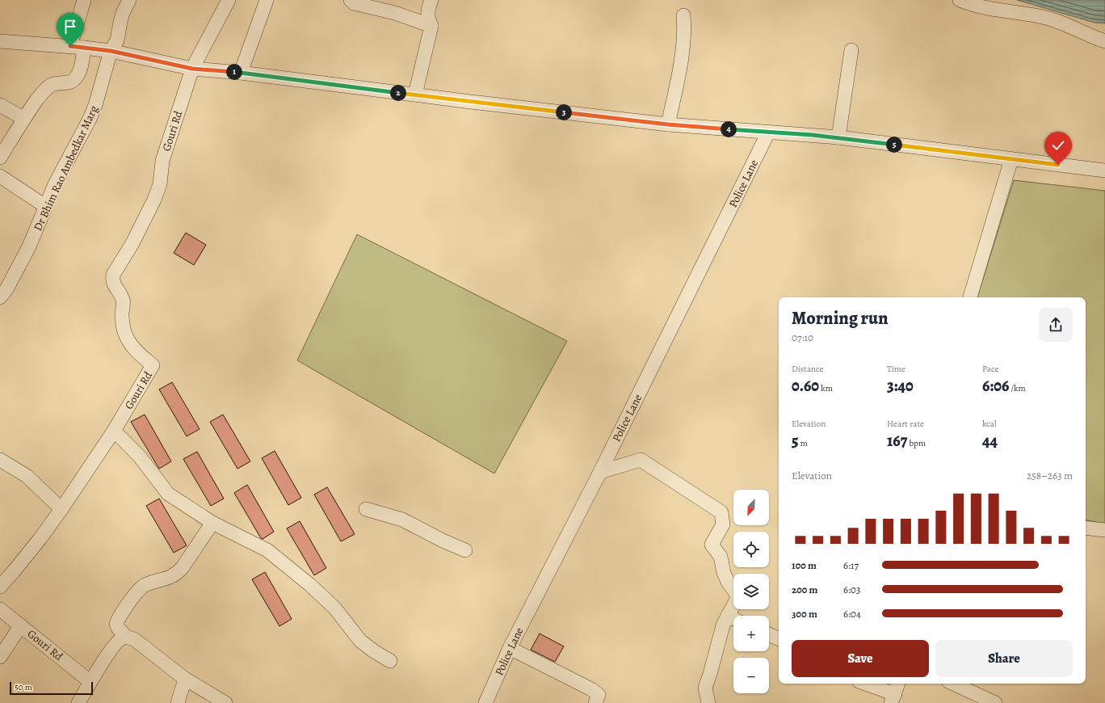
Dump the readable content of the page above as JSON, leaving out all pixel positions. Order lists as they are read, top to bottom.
{
  "streets": {
    "street": ["Gouri Rd", "Dr Bhim Rao Ambedkar Marg", "Police Lane"]
  },
  "scale_bar": "50 m",
  "north": "bottom left",
  "page": {
    "pins": [
      "1",
      "2",
      "3",
      "4",
      "5"
    ],
    "heading": ["Morning run", "07:10"],
    "stats": [
      ["Distance", "0.60 km"],
      ["Time", "3:40"],
      ["Pace", "6:06 /km"],
      ["Elevation", "5 m"],
      ["Heart rate", "167 bpm"],
      ["kcal", "44"]
    ],
    "chart": ["Elevation", "258–263 m"],
    "map_buttons": ["+", "−"],
    "list": [
      {
        "name": "100 m",
        "note": "6:17"
      },
      {
        "name": "200 m",
        "note": "6:03"
      },
      {
        "name": "300 m",
        "note": "6:04"
      }
    ],
    "buttons": ["Save", "Share"],
    "scale": "50 m"
  }
}
